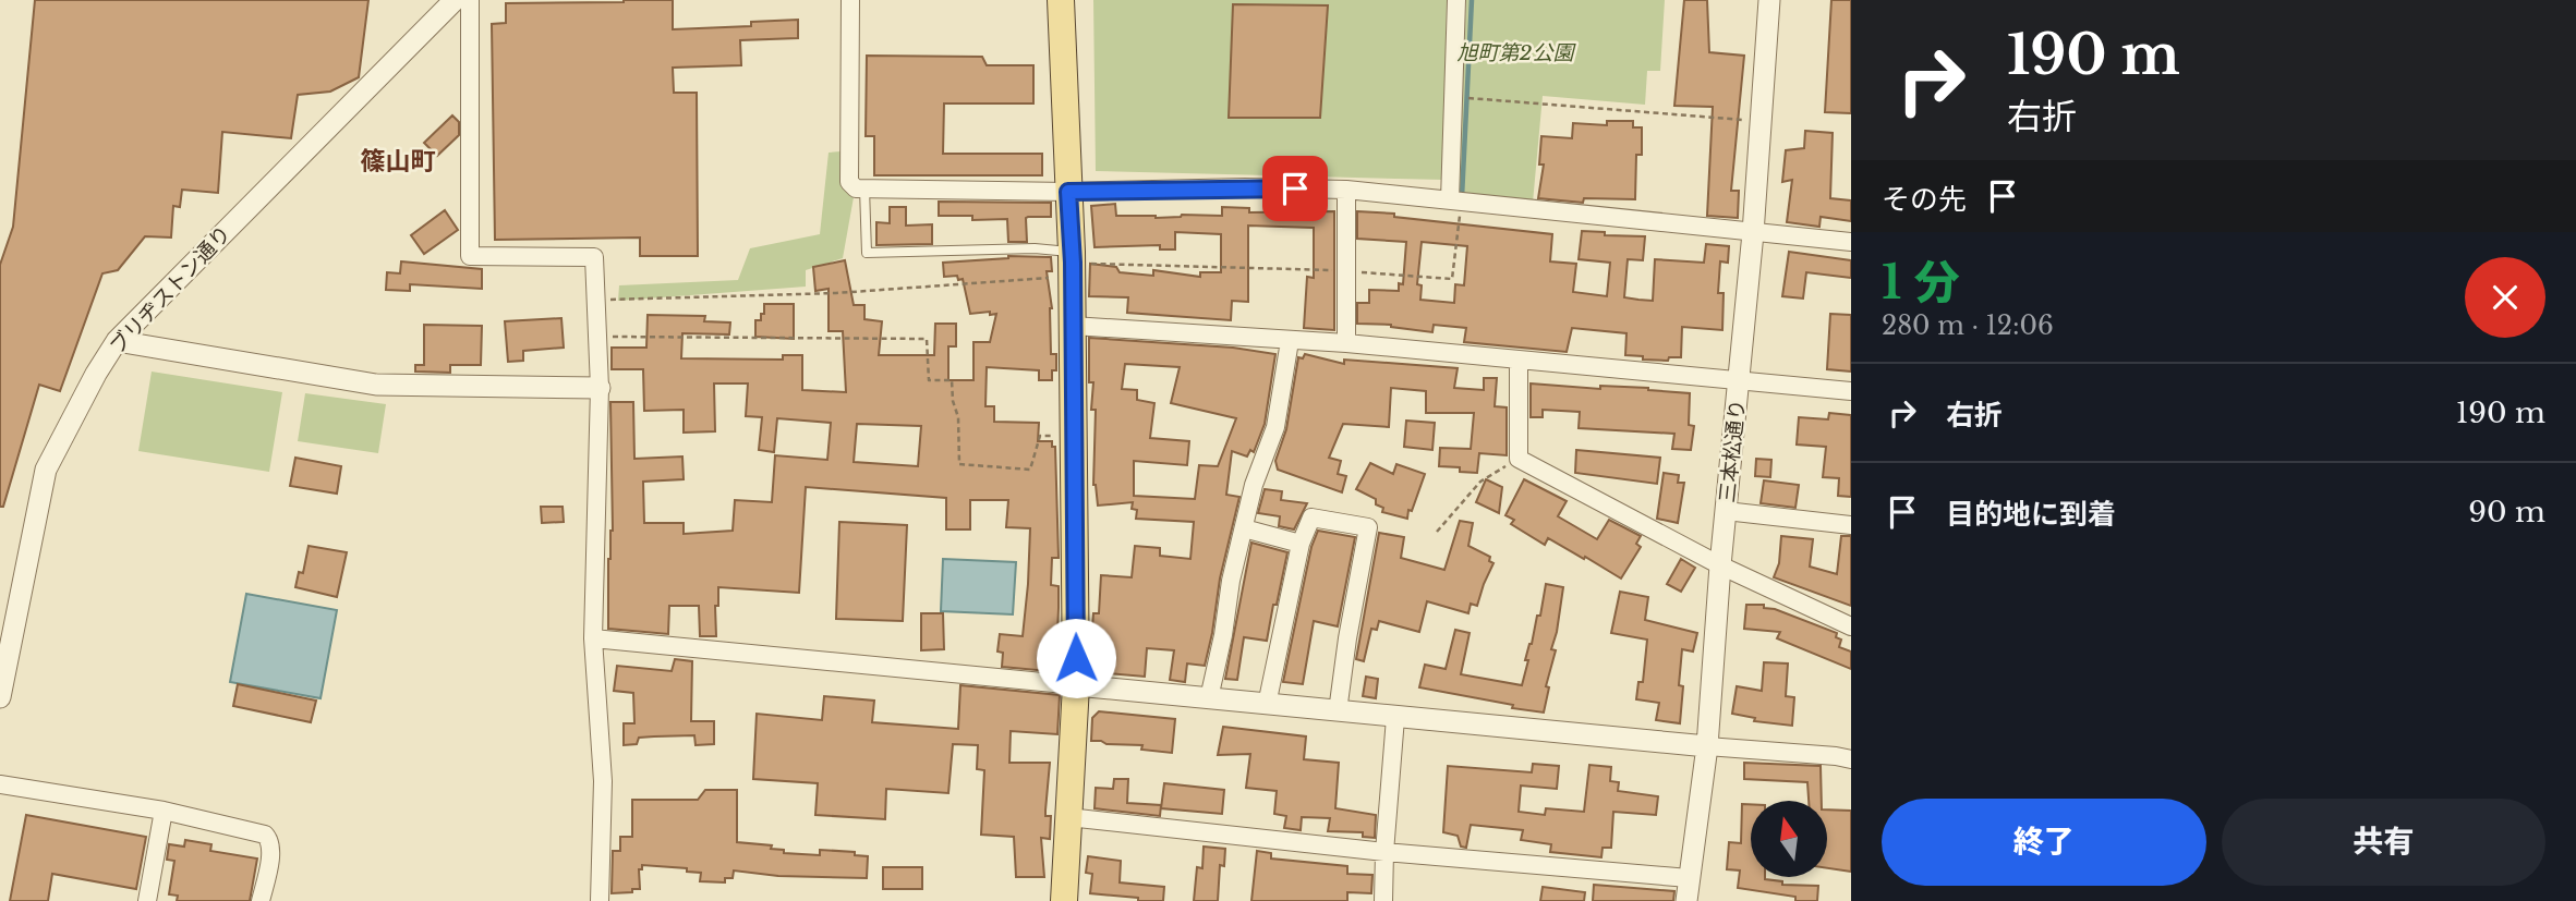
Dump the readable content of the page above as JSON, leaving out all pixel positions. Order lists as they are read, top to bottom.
{
  "streets": {
    "street": ["ブリヂストン通り", "三本松通り"]
  },
  "districts": ["篠山町"],
  "parks": ["旭町第2公園"],
  "north": "top",
  "page": {
    "turn": ["190 m", "右折"],
    "then": "その先",
    "heading": ["1 分", "280 m · 12:06"],
    "list": [
      {
        "name": "右折",
        "value": "190 m"
      },
      {
        "name": "目的地に到着",
        "value": "90 m"
      }
    ],
    "buttons": ["終了", "共有"]
  }
}
